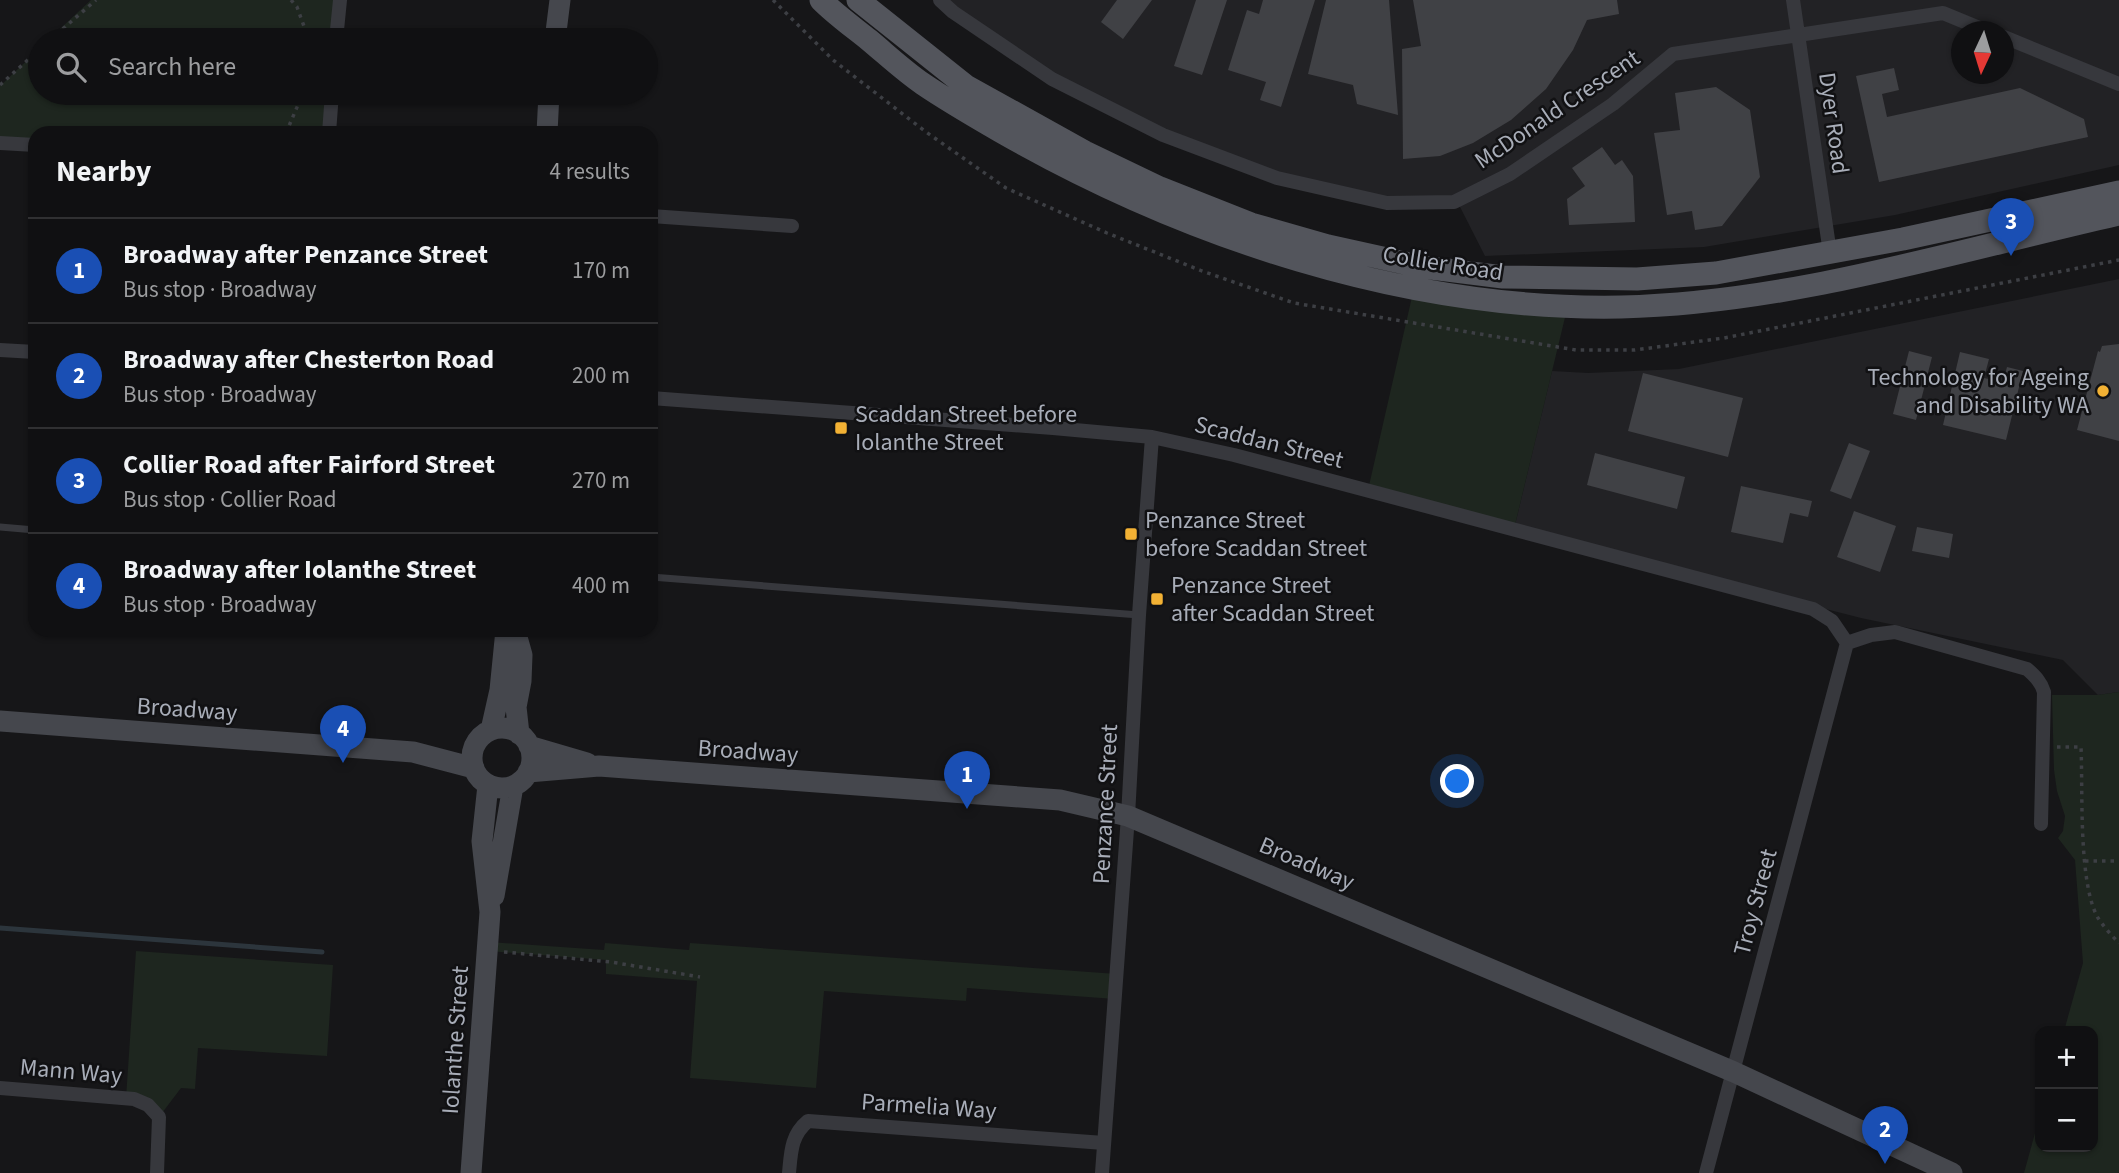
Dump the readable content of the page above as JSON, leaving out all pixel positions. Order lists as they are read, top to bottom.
{
  "streets": {
    "main road": ["Collier Road"],
    "street": [
      "McDonald Crescent",
      "Dyer Road",
      "Scaddan Street",
      "Broadway",
      "Penzance Street",
      "Troy Street",
      "Iolanthe Street",
      "Mann Way",
      "Parmelia Way"
    ]
  },
  "crossings": [
    ["McDonald Crescent", "Dyer Road"],
    ["Dyer Road", "Collier Road"],
    ["Scaddan Street", "Penzance Street"],
    ["Scaddan Street", "Troy Street"],
    ["Broadway", "Penzance Street"],
    ["Broadway", "Troy Street"],
    ["Broadway", "Iolanthe Street"],
    ["Penzance Street", "Parmelia Way"]
  ],
  "places": {
    "other": ["Technology for Ageing and Disability WA"],
    "transit": ["Scaddan Street before Iolanthe Street", "Penzance Street before Scaddan Street", "Penzance Street after Scaddan Street"]
  },
  "north": "bottom",
  "page": {
    "search": "Search here",
    "heading": ["Nearby", "4 results"],
    "pins": [
      "3",
      "4",
      "1",
      "2"
    ],
    "list": [
      {
        "mark": "1",
        "name": "Broadway after Penzance Street",
        "note": "Bus stop · Broadway",
        "value": "170 m"
      },
      {
        "mark": "2",
        "name": "Broadway after Chesterton Road",
        "note": "Bus stop · Broadway",
        "value": "200 m"
      },
      {
        "mark": "3",
        "name": "Collier Road after Fairford Street",
        "note": "Bus stop · Collier Road",
        "value": "270 m"
      },
      {
        "mark": "4",
        "name": "Broadway after Iolanthe Street",
        "note": "Bus stop · Broadway",
        "value": "400 m"
      }
    ],
    "map_buttons": ["+", "−"]
  }
}
